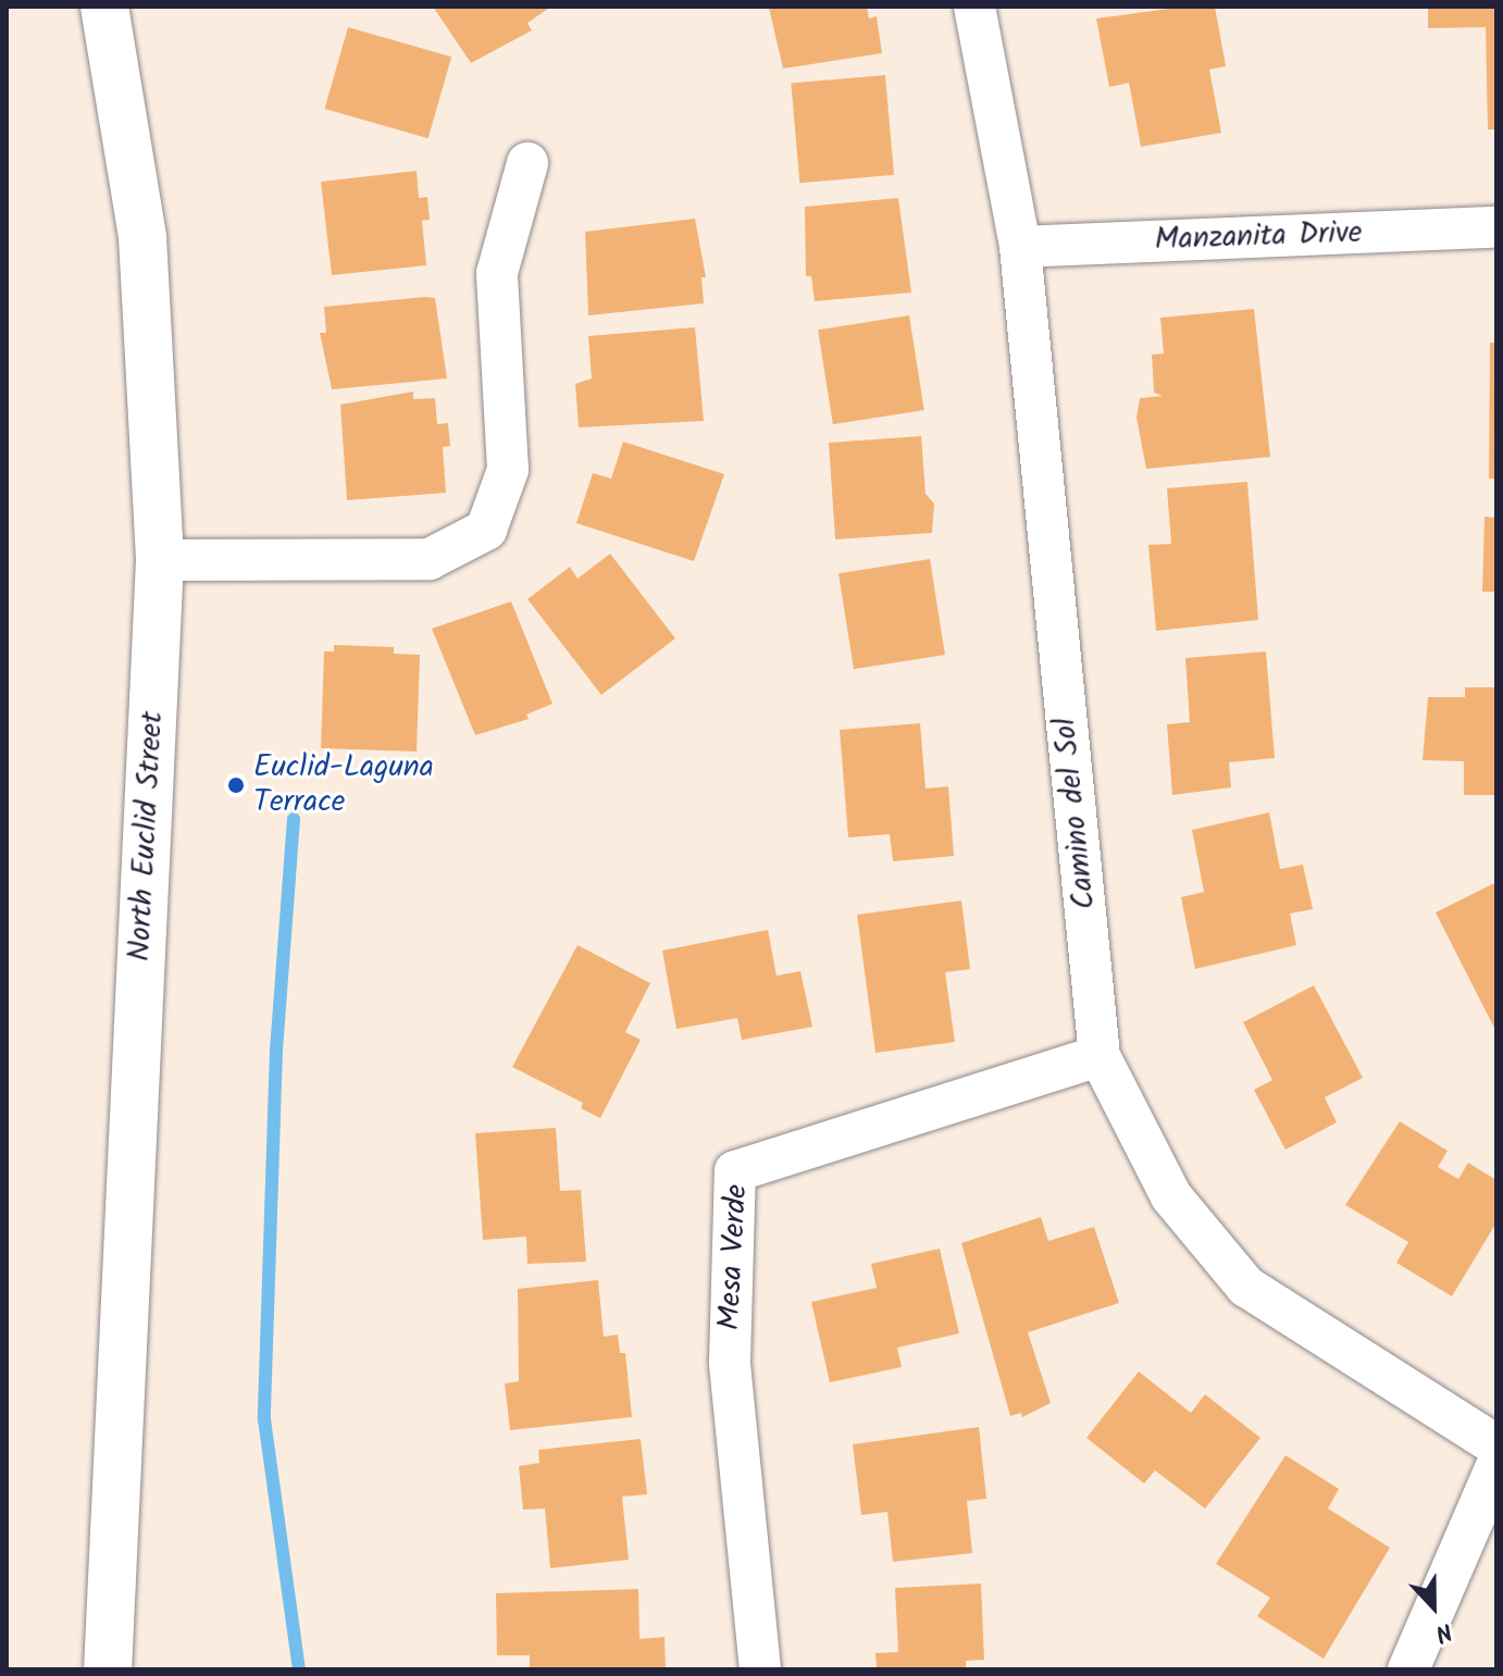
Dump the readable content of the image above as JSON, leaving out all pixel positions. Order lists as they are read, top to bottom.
{
  "streets": {
    "main road": ["North Euclid Street"],
    "street": ["Manzanita Drive", "Camino del Sol", "Mesa Verde"]
  },
  "crossings": [
    ["Manzanita Drive", "Camino del Sol"],
    ["Camino del Sol", "Mesa Verde"]
  ],
  "places": ["Euclid-Laguna Terrace"],
  "north": "bottom"
}
